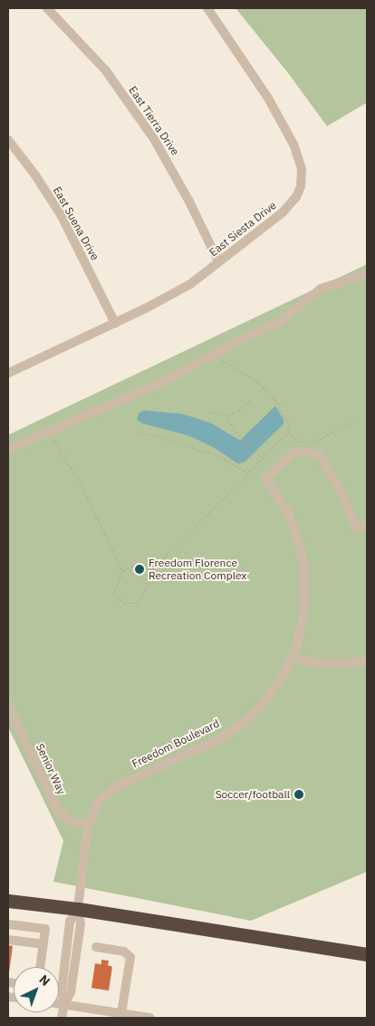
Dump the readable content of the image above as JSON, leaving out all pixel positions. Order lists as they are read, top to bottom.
{
  "streets": {
    "street": [
      "East Tierra Drive",
      "East Suena Drive",
      "East Siesta Drive",
      "Freedom Boulevard",
      "Senior Way"
    ]
  },
  "crossings": [
    ["East Tierra Drive", "East Siesta Drive"],
    ["East Suena Drive", "East Siesta Drive"],
    ["Freedom Boulevard", "Senior Way"]
  ],
  "places": ["Freedom Florence Recreation Complex", "Soccer/football"],
  "north": "top right"
}
